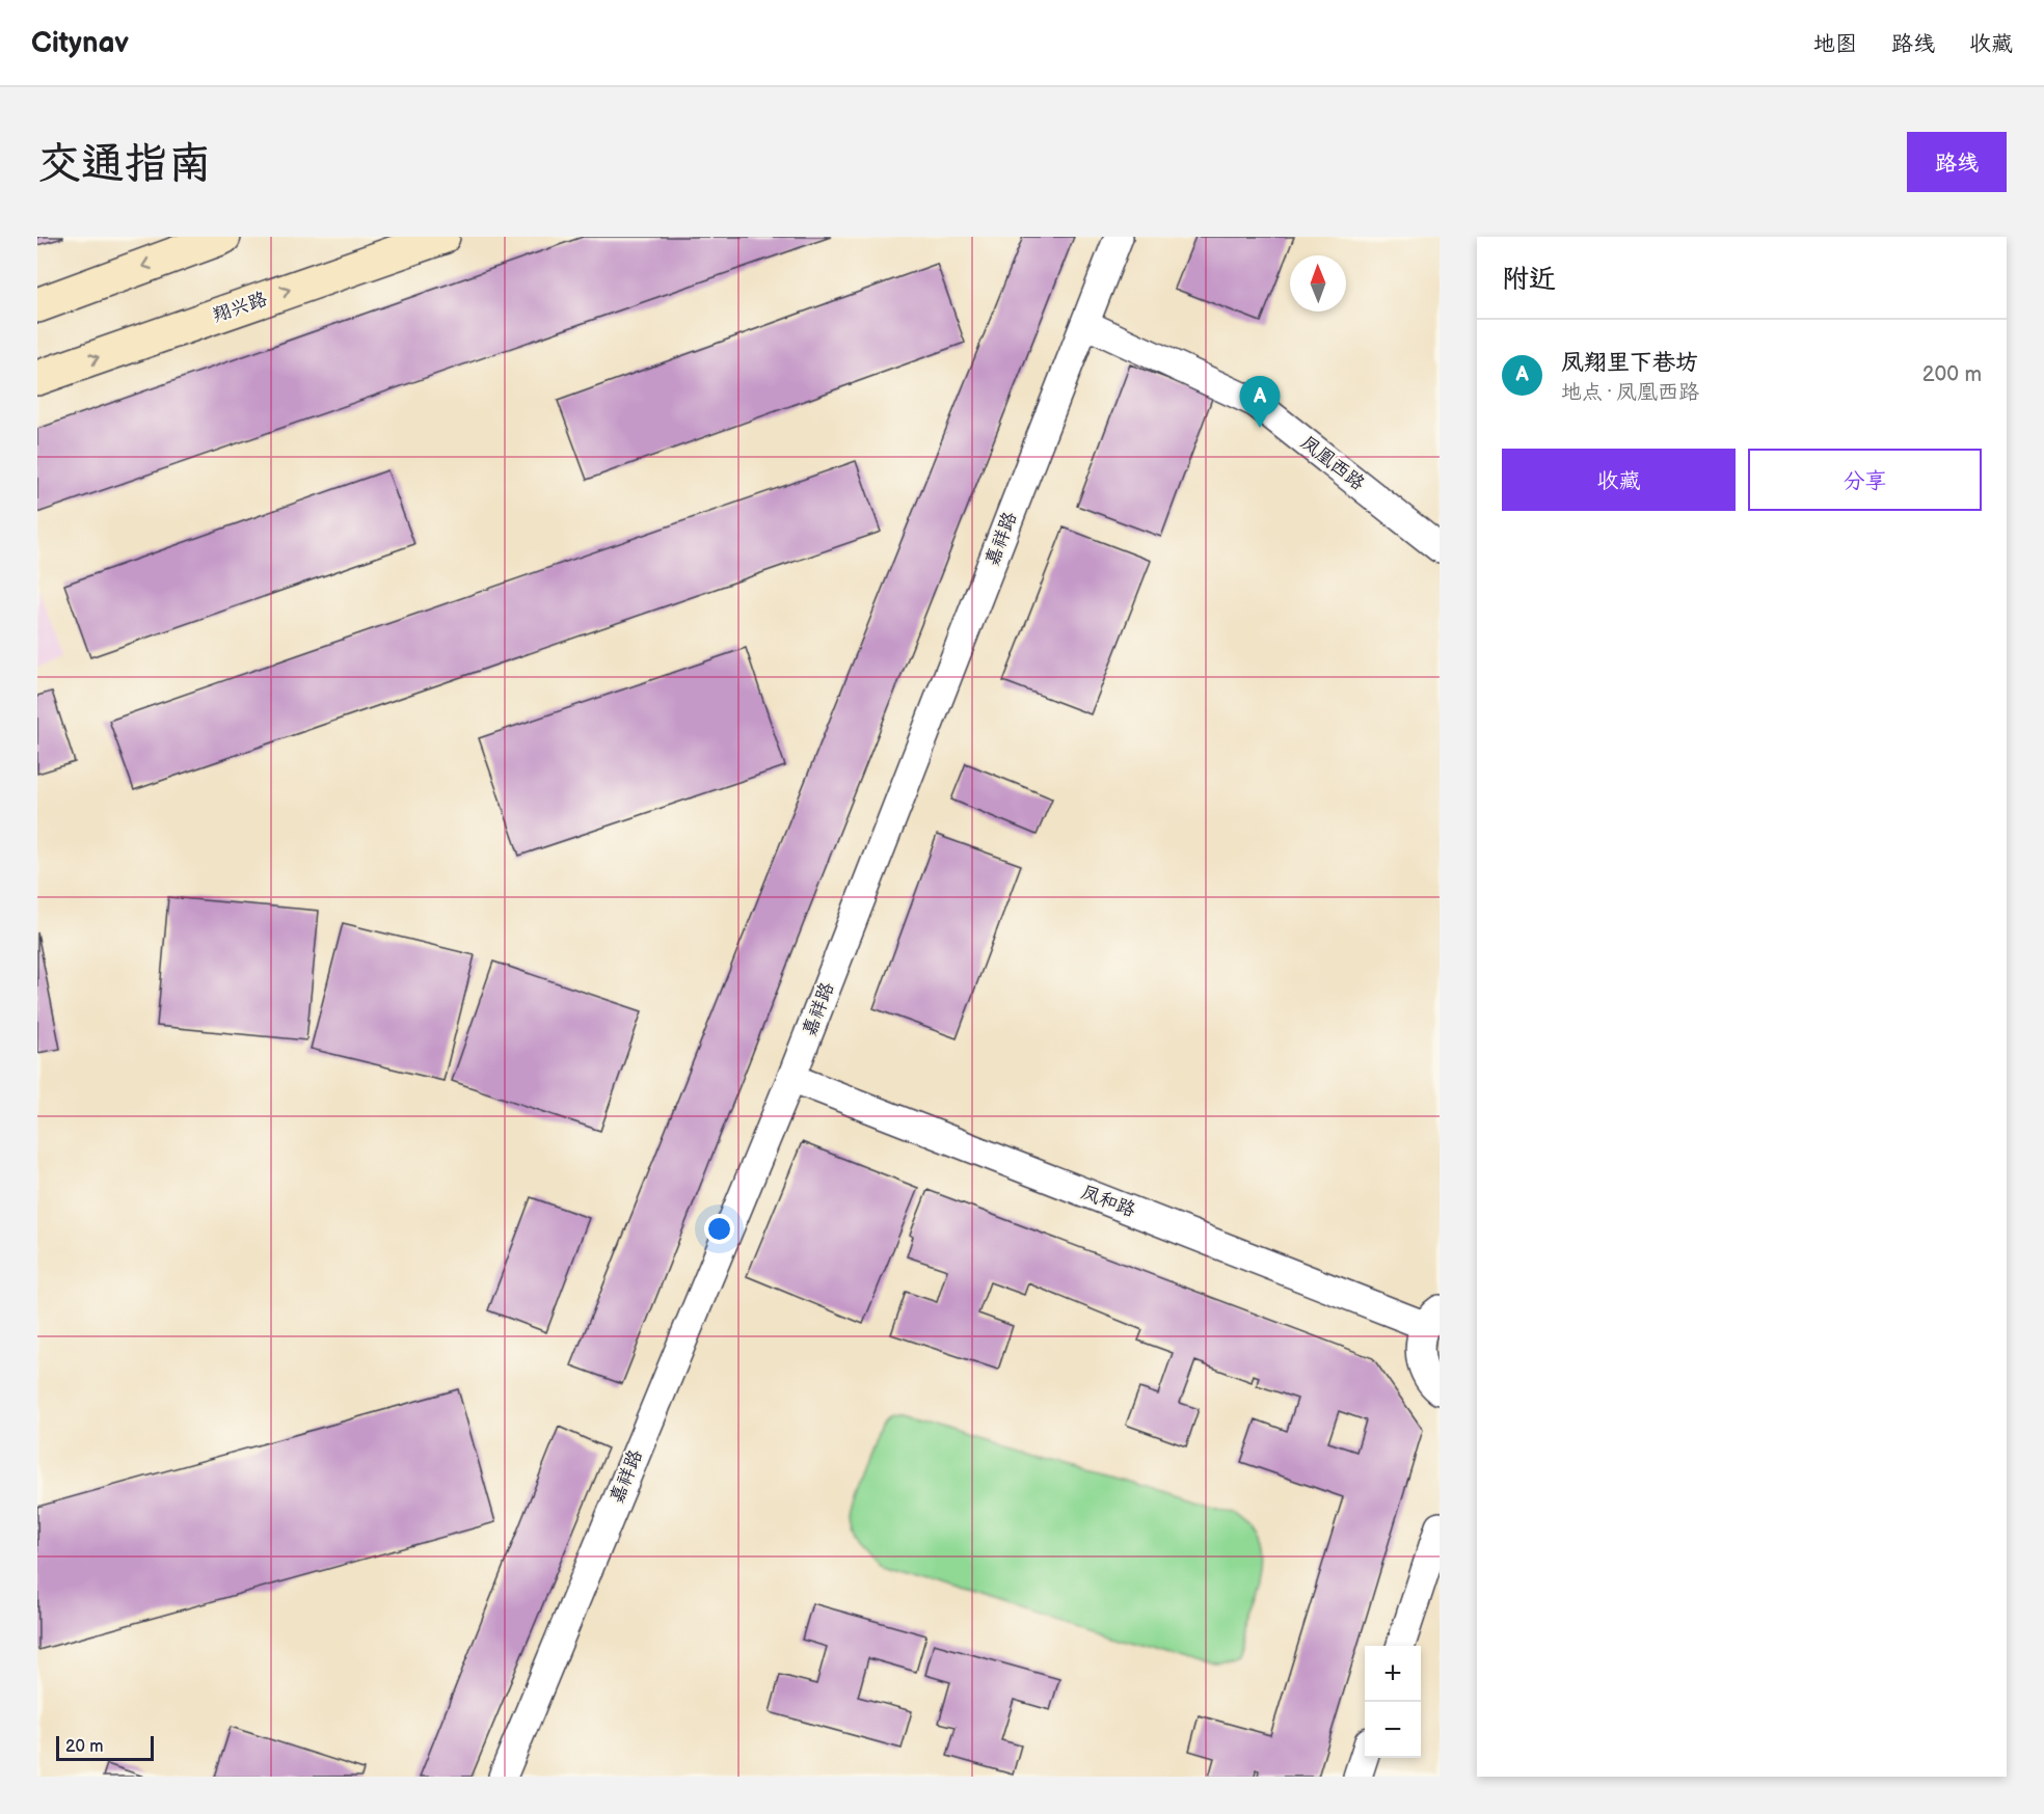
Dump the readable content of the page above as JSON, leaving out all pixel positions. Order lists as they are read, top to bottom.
{
  "streets": {
    "main road": ["翔兴路"],
    "street": ["凤凰西路", "嘉祥路", "凤和路"]
  },
  "crossings": [
    ["凤凰西路", "嘉祥路"],
    ["嘉祥路", "凤和路"]
  ],
  "scale_bar": "20 m",
  "north": "top",
  "page": {
    "header": "Citynav",
    "nav": ["地图", "路线", "收藏"],
    "buttons": [
      "路线",
      ["收藏", "分享"]
    ],
    "title": "交通指南",
    "heading": "附近",
    "list": [
      {
        "mark": "A",
        "name": "凤翔里下巷坊",
        "note": "地点 · 凤凰西路",
        "value": "200 m"
      }
    ],
    "pins": "A",
    "map_buttons": ["+", "−"],
    "scale": "20 m"
  }
}
